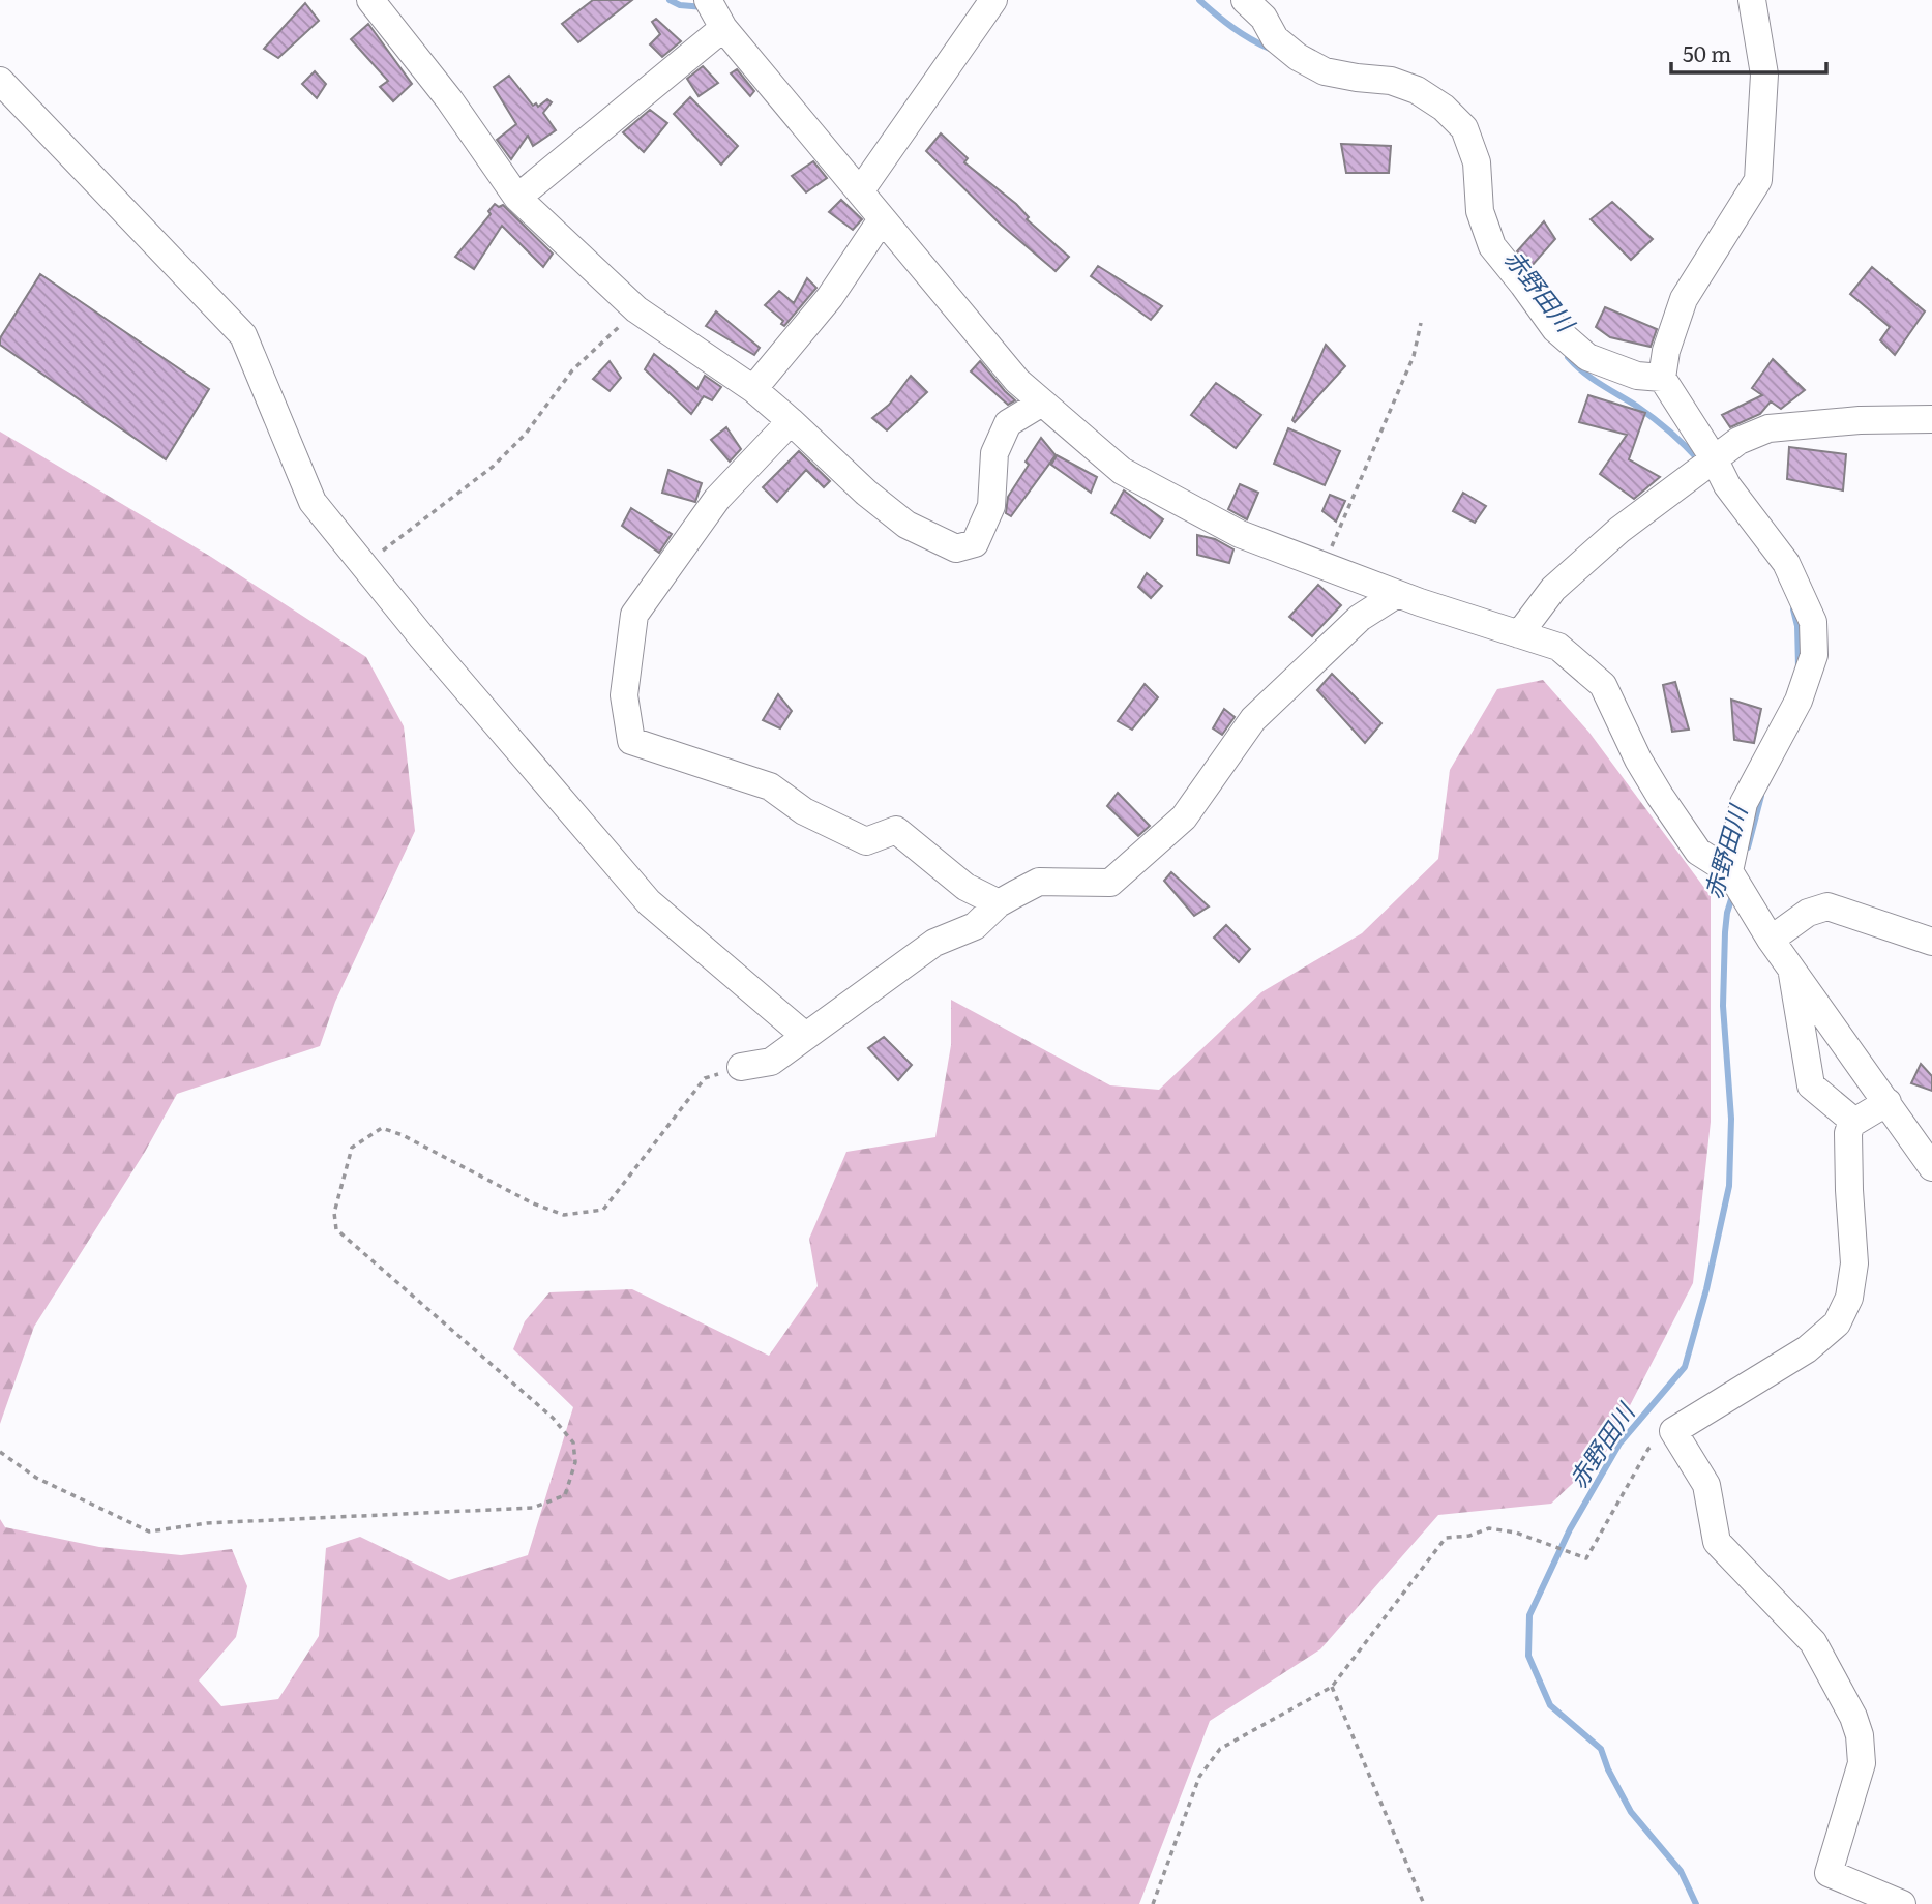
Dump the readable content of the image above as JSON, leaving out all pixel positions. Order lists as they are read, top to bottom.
{
  "water": ["赤野田川"],
  "scale_bar": "50 m"
}
